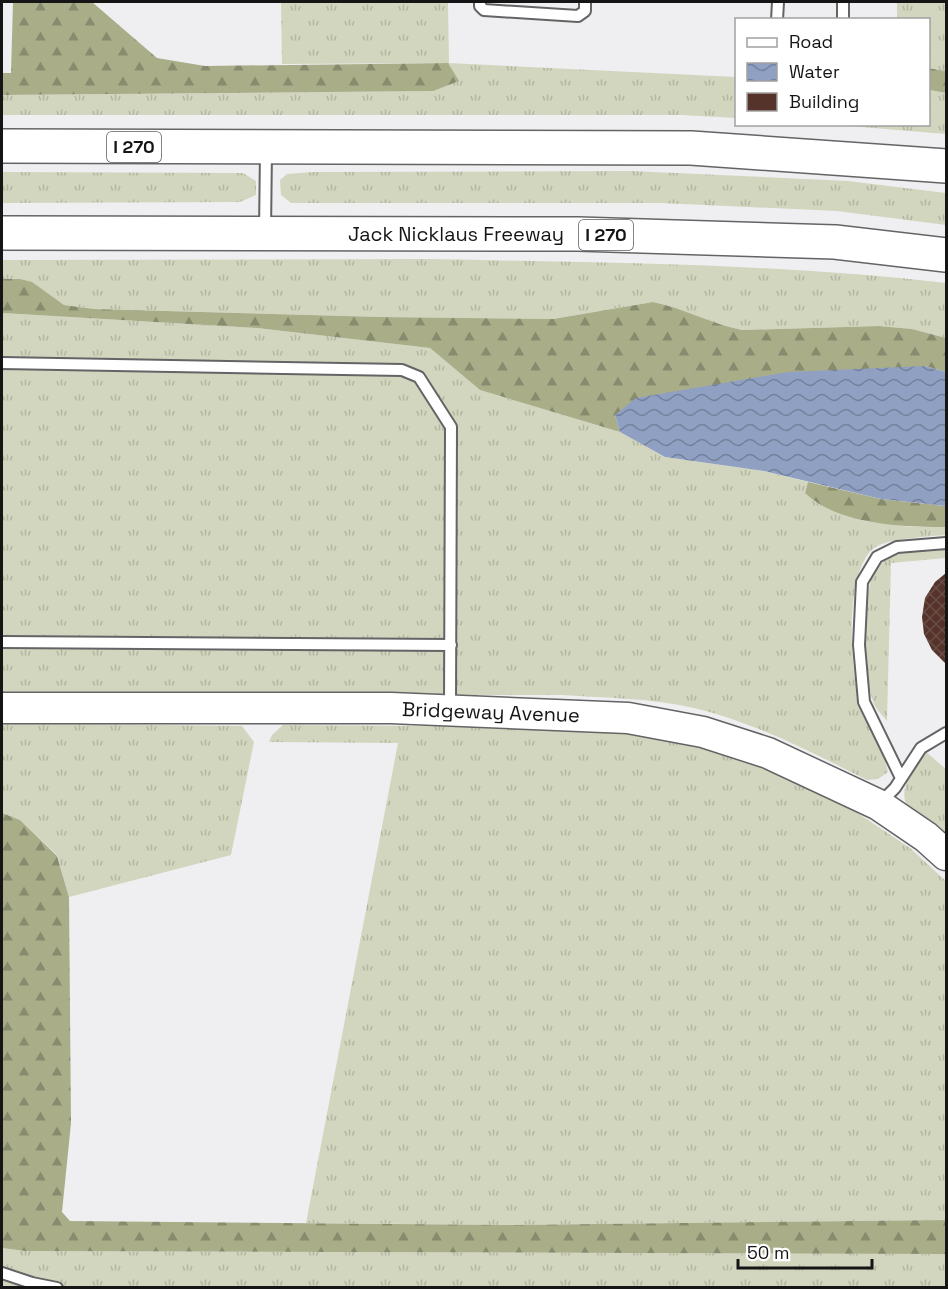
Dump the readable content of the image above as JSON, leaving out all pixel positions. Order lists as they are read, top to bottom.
{
  "streets": {
    "highway": ["I 270", "Jack Nicklaus Freeway"],
    "street": ["Bridgeway Avenue"]
  },
  "legend": ["Road", "Water", "Building"],
  "scale_bar": "50 m"
}
